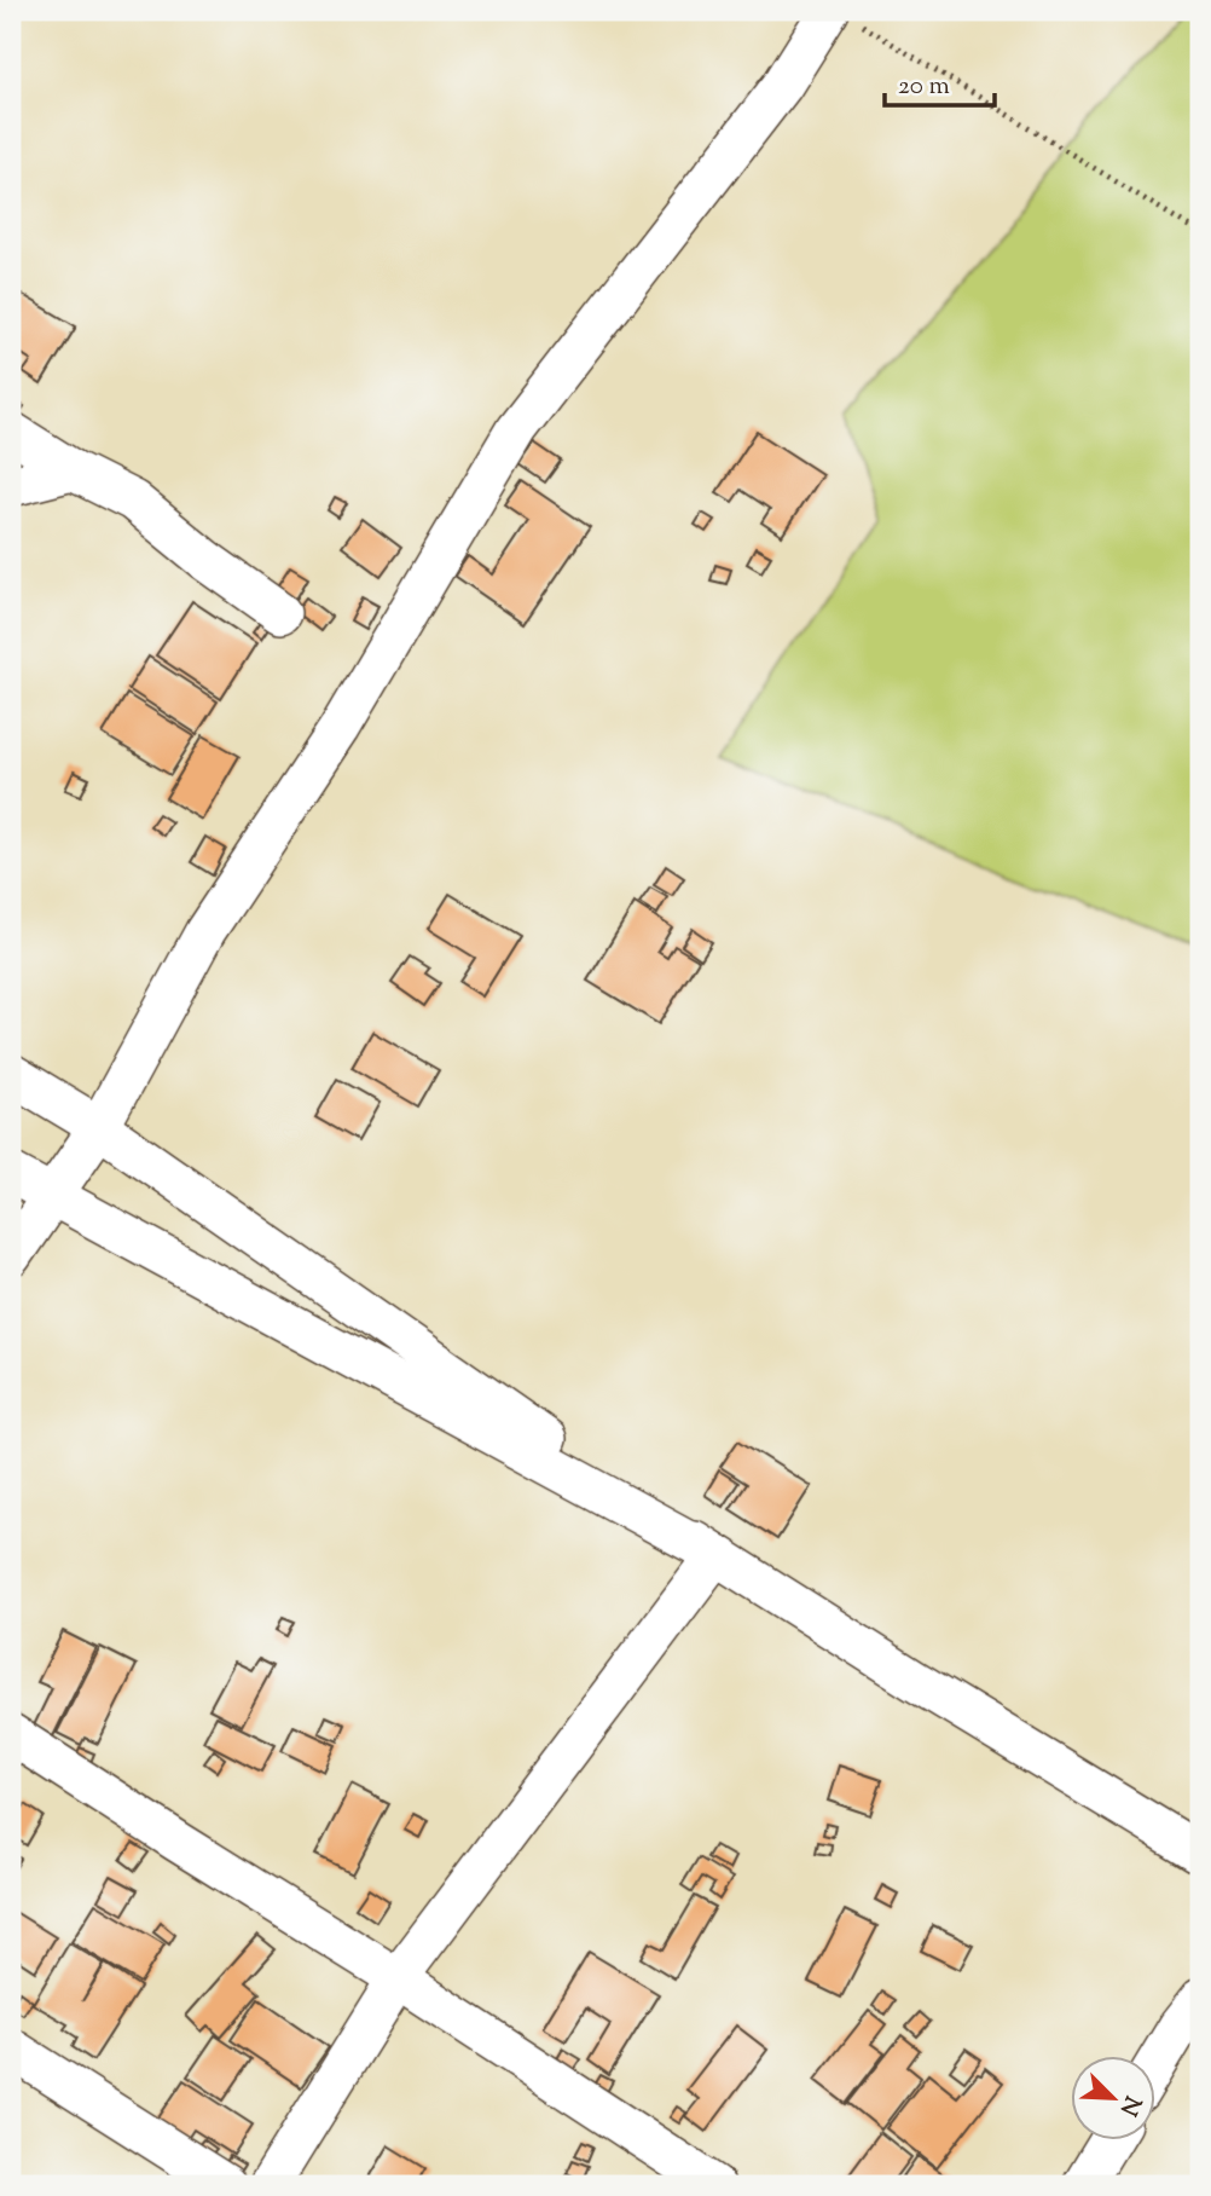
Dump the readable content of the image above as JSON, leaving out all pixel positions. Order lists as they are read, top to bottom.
{
  "scale_bar": "20 m",
  "north": "bottom right"
}
